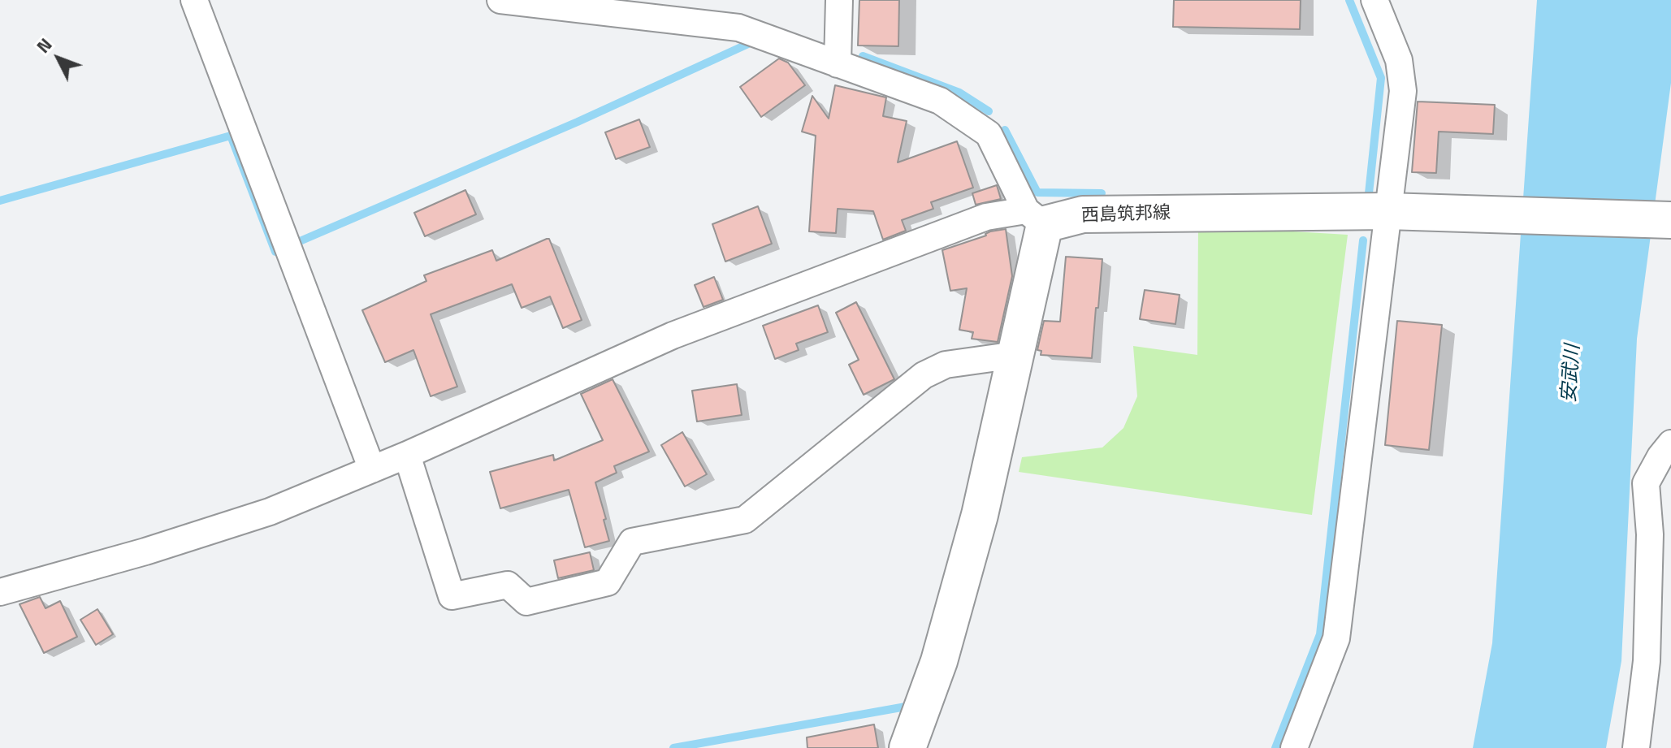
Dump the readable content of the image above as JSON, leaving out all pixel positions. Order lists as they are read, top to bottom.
{
  "streets": {
    "main road": ["西島筑邦線"]
  },
  "water": ["安武川"],
  "north": "top left"
}
